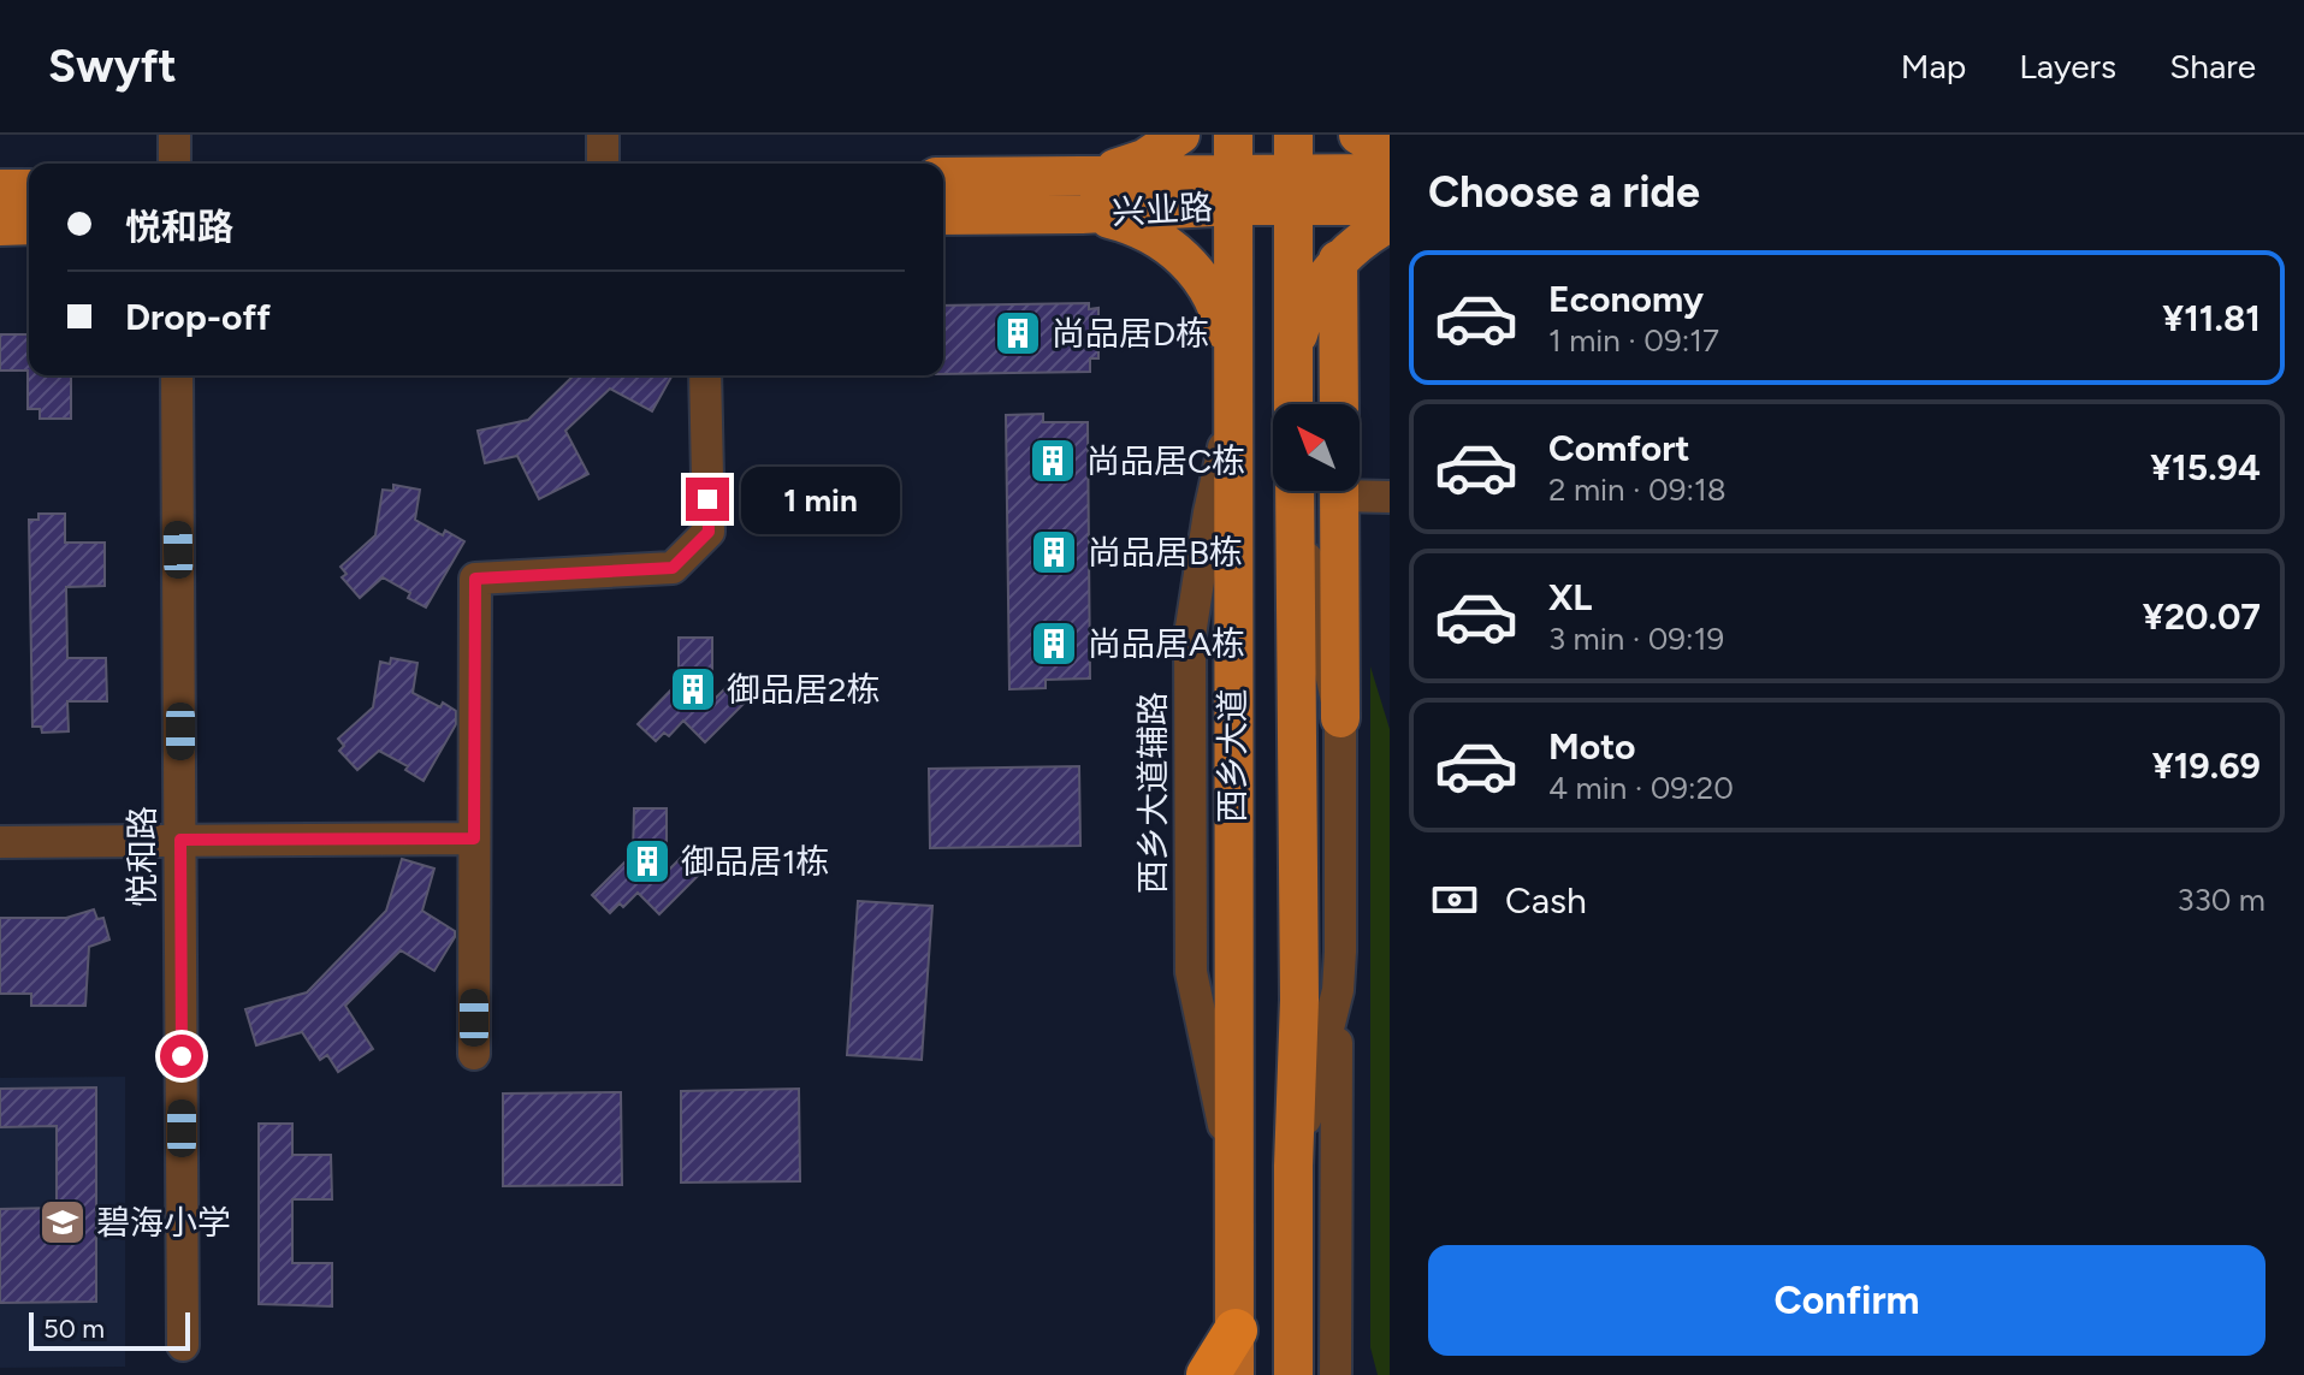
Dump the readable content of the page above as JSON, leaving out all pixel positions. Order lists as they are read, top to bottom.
{
  "streets": {
    "main road": ["兴业路", "西乡大道"],
    "street": ["悦和路"]
  },
  "crossings": [
    ["兴业路", "西乡大道"]
  ],
  "places": {
    "building": [
      "尚品居D栋",
      "尚品居C栋",
      "尚品居B栋",
      "尚品居A栋",
      "御品居2栋",
      "御品居1栋"
    ],
    "school or university": ["碧海小学"]
  },
  "scale_bar": "50 m",
  "north": "top left",
  "page": {
    "header": "Swyft",
    "nav": ["Map", "Layers", "Share"],
    "heading": "Choose a ride",
    "banner": ["悦和路", "Drop-off"],
    "list": [
      {
        "name": "Economy",
        "note": "1 min · 09:17",
        "value": "¥11.81"
      },
      {
        "name": "Comfort",
        "note": "2 min · 09:18",
        "value": "¥15.94"
      },
      {
        "name": "XL",
        "note": "3 min · 09:19",
        "value": "¥20.07"
      },
      {
        "name": "Moto",
        "note": "4 min · 09:20",
        "value": "¥19.69"
      }
    ],
    "bubble": "1 min",
    "pay": ["Cash", "330 m"],
    "buttons": "Confirm",
    "scale": "50 m"
  }
}
